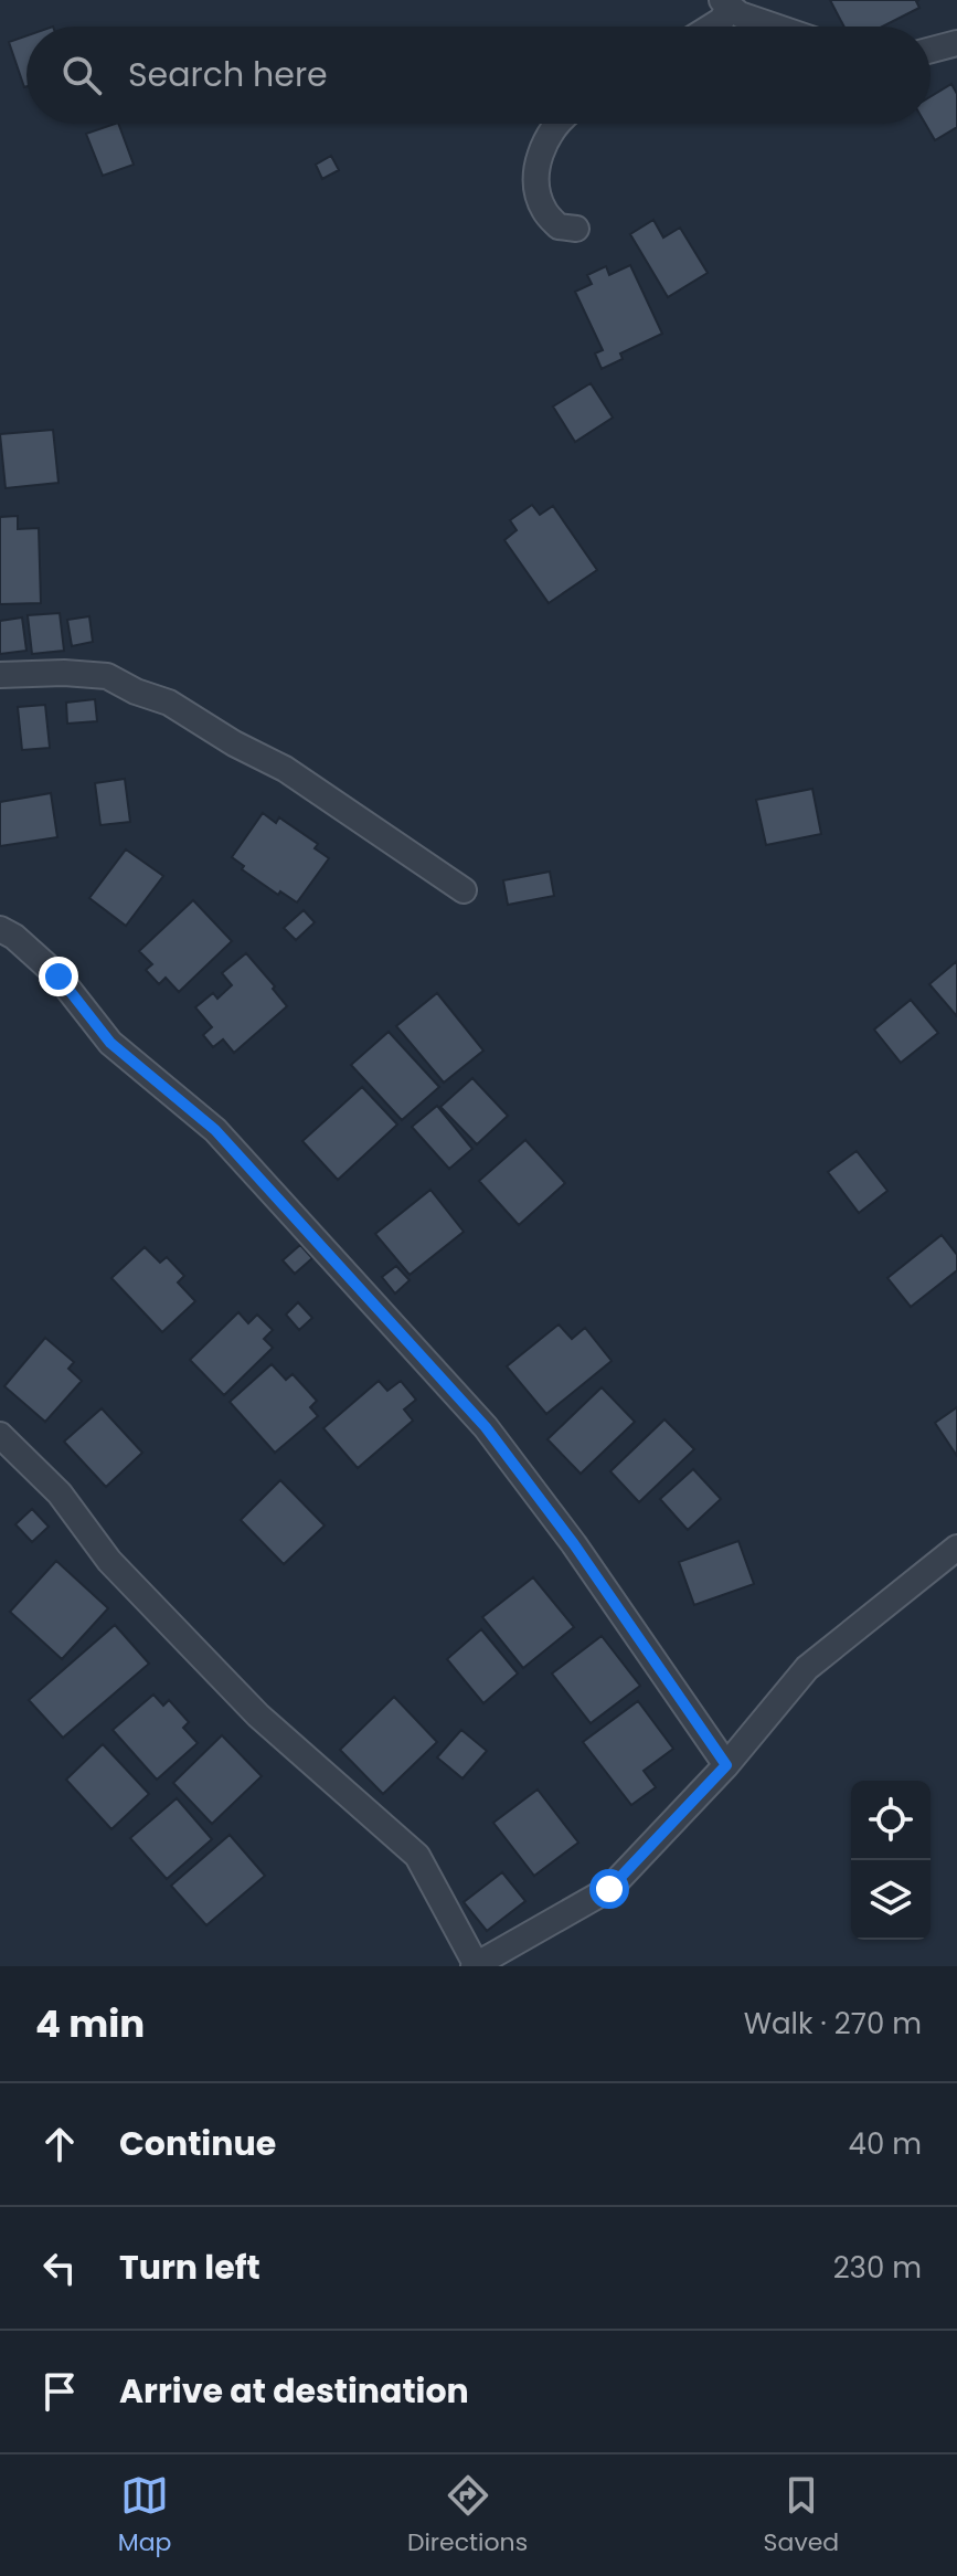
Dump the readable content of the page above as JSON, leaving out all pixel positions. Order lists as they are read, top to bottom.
{
  "page": {
    "search": "Search here",
    "heading": ["4 min", "Walk · 270 m"],
    "list": [
      ["Continue", "40 m"],
      ["Turn left", "230 m"],
      "Arrive at destination"
    ],
    "nav": ["Map", "Directions", "Saved"]
  }
}
